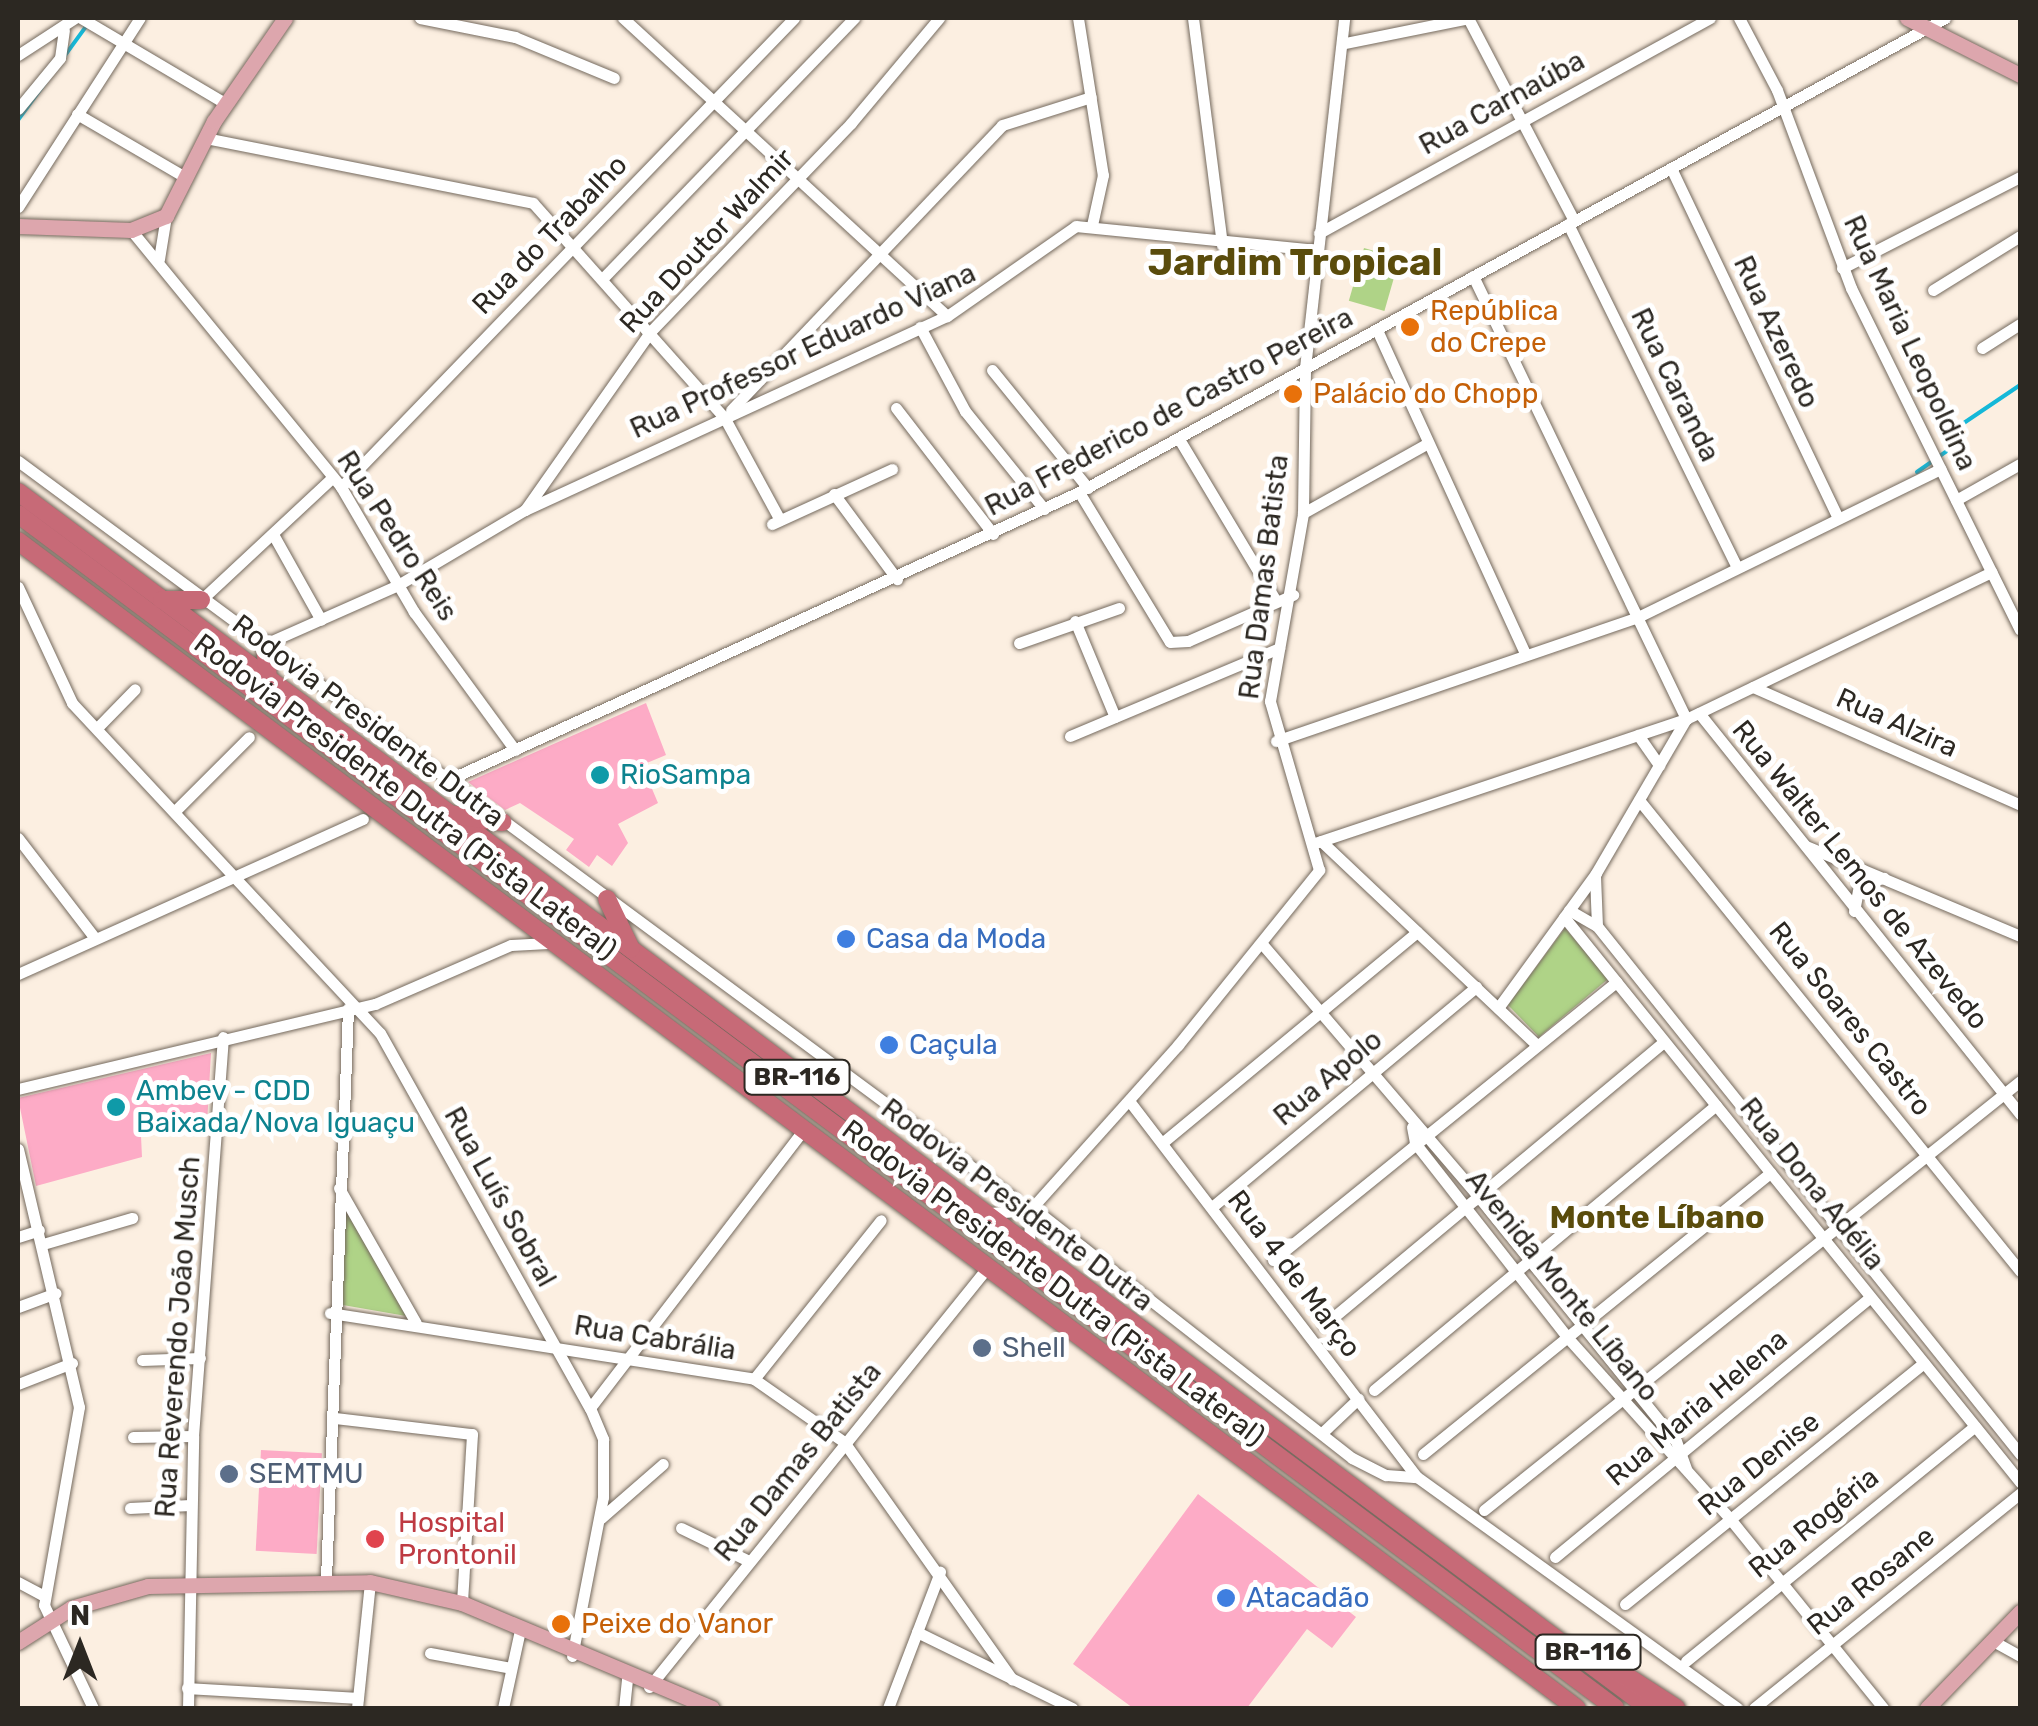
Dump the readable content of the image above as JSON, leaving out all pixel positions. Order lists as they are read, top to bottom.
{
  "streets": {
    "highway": ["Rodovia Presidente Dutra", "Rodovia Presidente Dutra (Pista Lateral)", "BR-116"],
    "street": [
      "Rua Carnaúba",
      "Rua do Trabalho",
      "Rua Doutor Walmir",
      "Rua Azeredo",
      "Rua Maria Leopoldina",
      "Rua Professor Eduardo Viana",
      "Rua Caranda",
      "Rua Frederico de Castro Pereira",
      "Rua Pedro Reis",
      "Rua Damas Batista",
      "Rua Alzira",
      "Rua Walter Lemos de Azevedo",
      "Rua Soares Castro",
      "Rua Apolo",
      "Rua Dona Adélia",
      "Rua Luís Sobral",
      "Rua 4 de Março",
      "Avenida Monte Líbano",
      "Rua Reverendo João Musch",
      "Rua Cabrália",
      "Rua Maria Helena",
      "Rua Denise",
      "Rua Rogéria",
      "Rua Rosane"
    ]
  },
  "crossings": [
    ["Rua Carnaúba", "Rua Caranda"],
    ["Rua Carnaúba", "Rua Damas Batista"],
    ["Rua do Trabalho", "Rua Pedro Reis"],
    ["Rua Doutor Walmir", "Rua Professor Eduardo Viana"],
    ["Rua Azeredo", "Rua Frederico de Castro Pereira"],
    ["Rua Maria Leopoldina", "Rua Frederico de Castro Pereira"],
    ["Rua Professor Eduardo Viana", "Rua Pedro Reis"],
    ["Rua Caranda", "Rua Frederico de Castro Pereira"],
    ["Rua Frederico de Castro Pereira", "Rua Pedro Reis"],
    ["Rua Frederico de Castro Pereira", "Rua Damas Batista"],
    ["Rua Damas Batista", "Rodovia Presidente Dutra (Pista Lateral)"],
    ["Rua Damas Batista", "Rua Cabrália"],
    ["Rodovia Presidente Dutra", "BR-116"],
    ["Rua Apolo", "Rua 4 de Março"],
    ["Rua Apolo", "Avenida Monte Líbano"],
    ["Rua Dona Adélia", "Rua Maria Helena"],
    ["Rua Dona Adélia", "Rua Denise"],
    ["Rua Dona Adélia", "Rua Rogéria"],
    ["Rua Luís Sobral", "Rua Cabrália"],
    ["Avenida Monte Líbano", "Rua Maria Helena"],
    ["Avenida Monte Líbano", "Rua Denise"],
    ["Avenida Monte Líbano", "Rua Rogéria"],
    ["Avenida Monte Líbano", "Rua Rosane"]
  ],
  "districts": ["Jardim Tropical", "Monte Líbano"],
  "places": [
    "República do Crepe",
    "Palácio do Chopp",
    "RioSampa",
    "Casa da Moda",
    "Caçula",
    "Ambev - CDD Baixada/Nova Iguaçu",
    "Shell",
    "SEMTMU",
    "Hospital Prontonil",
    "Atacadão",
    "Peixe do Vanor"
  ],
  "north": "top"
}
